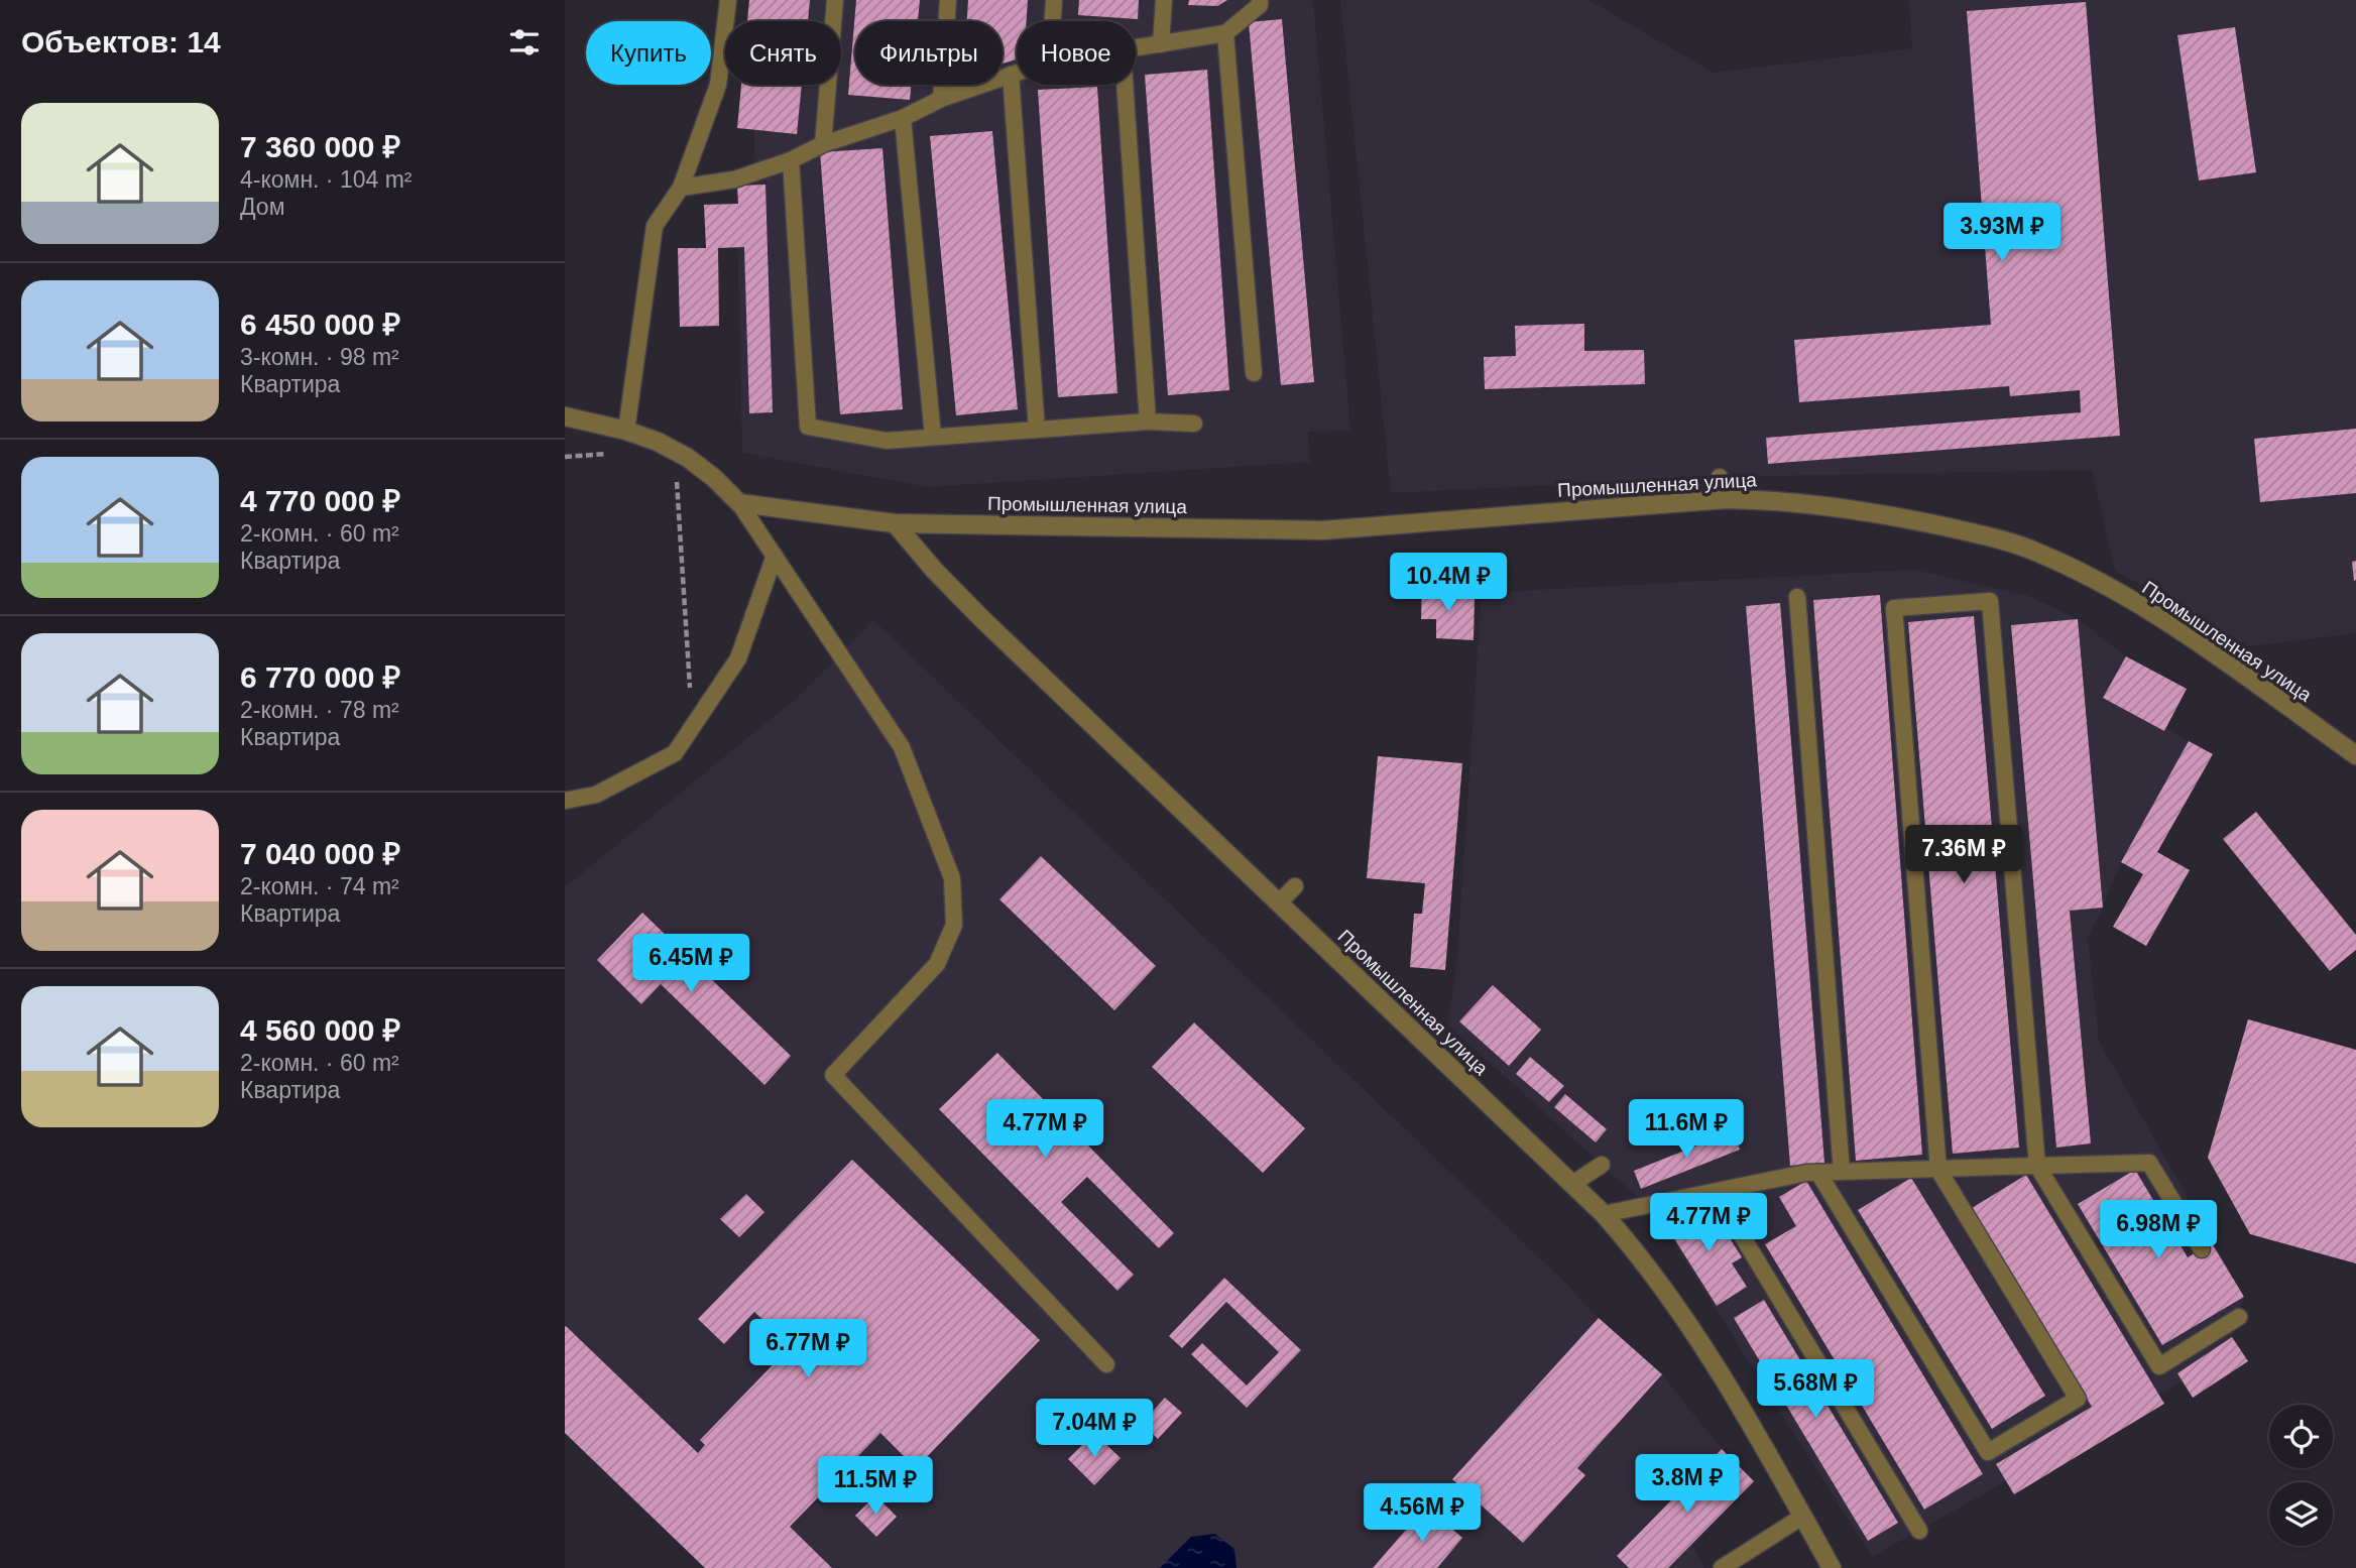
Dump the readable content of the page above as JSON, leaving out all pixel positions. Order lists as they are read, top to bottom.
{
  "streets": {
    "street": ["Промышленная улица"]
  },
  "page": {
    "heading": "Объектов: 14",
    "chip": [
      "Купить",
      "Снять",
      "Фильтры",
      "Новое"
    ],
    "list": [
      {
        "name": "7 360 000 ₽",
        "note": "4-комн. · 104 m² · Дом"
      },
      {
        "name": "6 450 000 ₽",
        "note": "3-комн. · 98 m² · Квартира"
      },
      {
        "name": "4 770 000 ₽",
        "note": "2-комн. · 60 m² · Квартира"
      },
      {
        "name": "6 770 000 ₽",
        "note": "2-комн. · 78 m² · Квартира"
      },
      {
        "name": "7 040 000 ₽",
        "note": "2-комн. · 74 m² · Квартира"
      },
      {
        "name": "4 560 000 ₽",
        "note": "2-комн. · 60 m² · Квартира"
      }
    ],
    "price": [
      "3.93M ₽",
      "10.4M ₽",
      "7.36M ₽",
      "6.45M ₽",
      "4.77M ₽",
      "11.6M ₽",
      "4.77M ₽",
      "6.98M ₽",
      "6.77M ₽",
      "5.68M ₽",
      "7.04M ₽",
      "3.8M ₽",
      "11.5M ₽",
      "4.56M ₽"
    ]
  }
}
